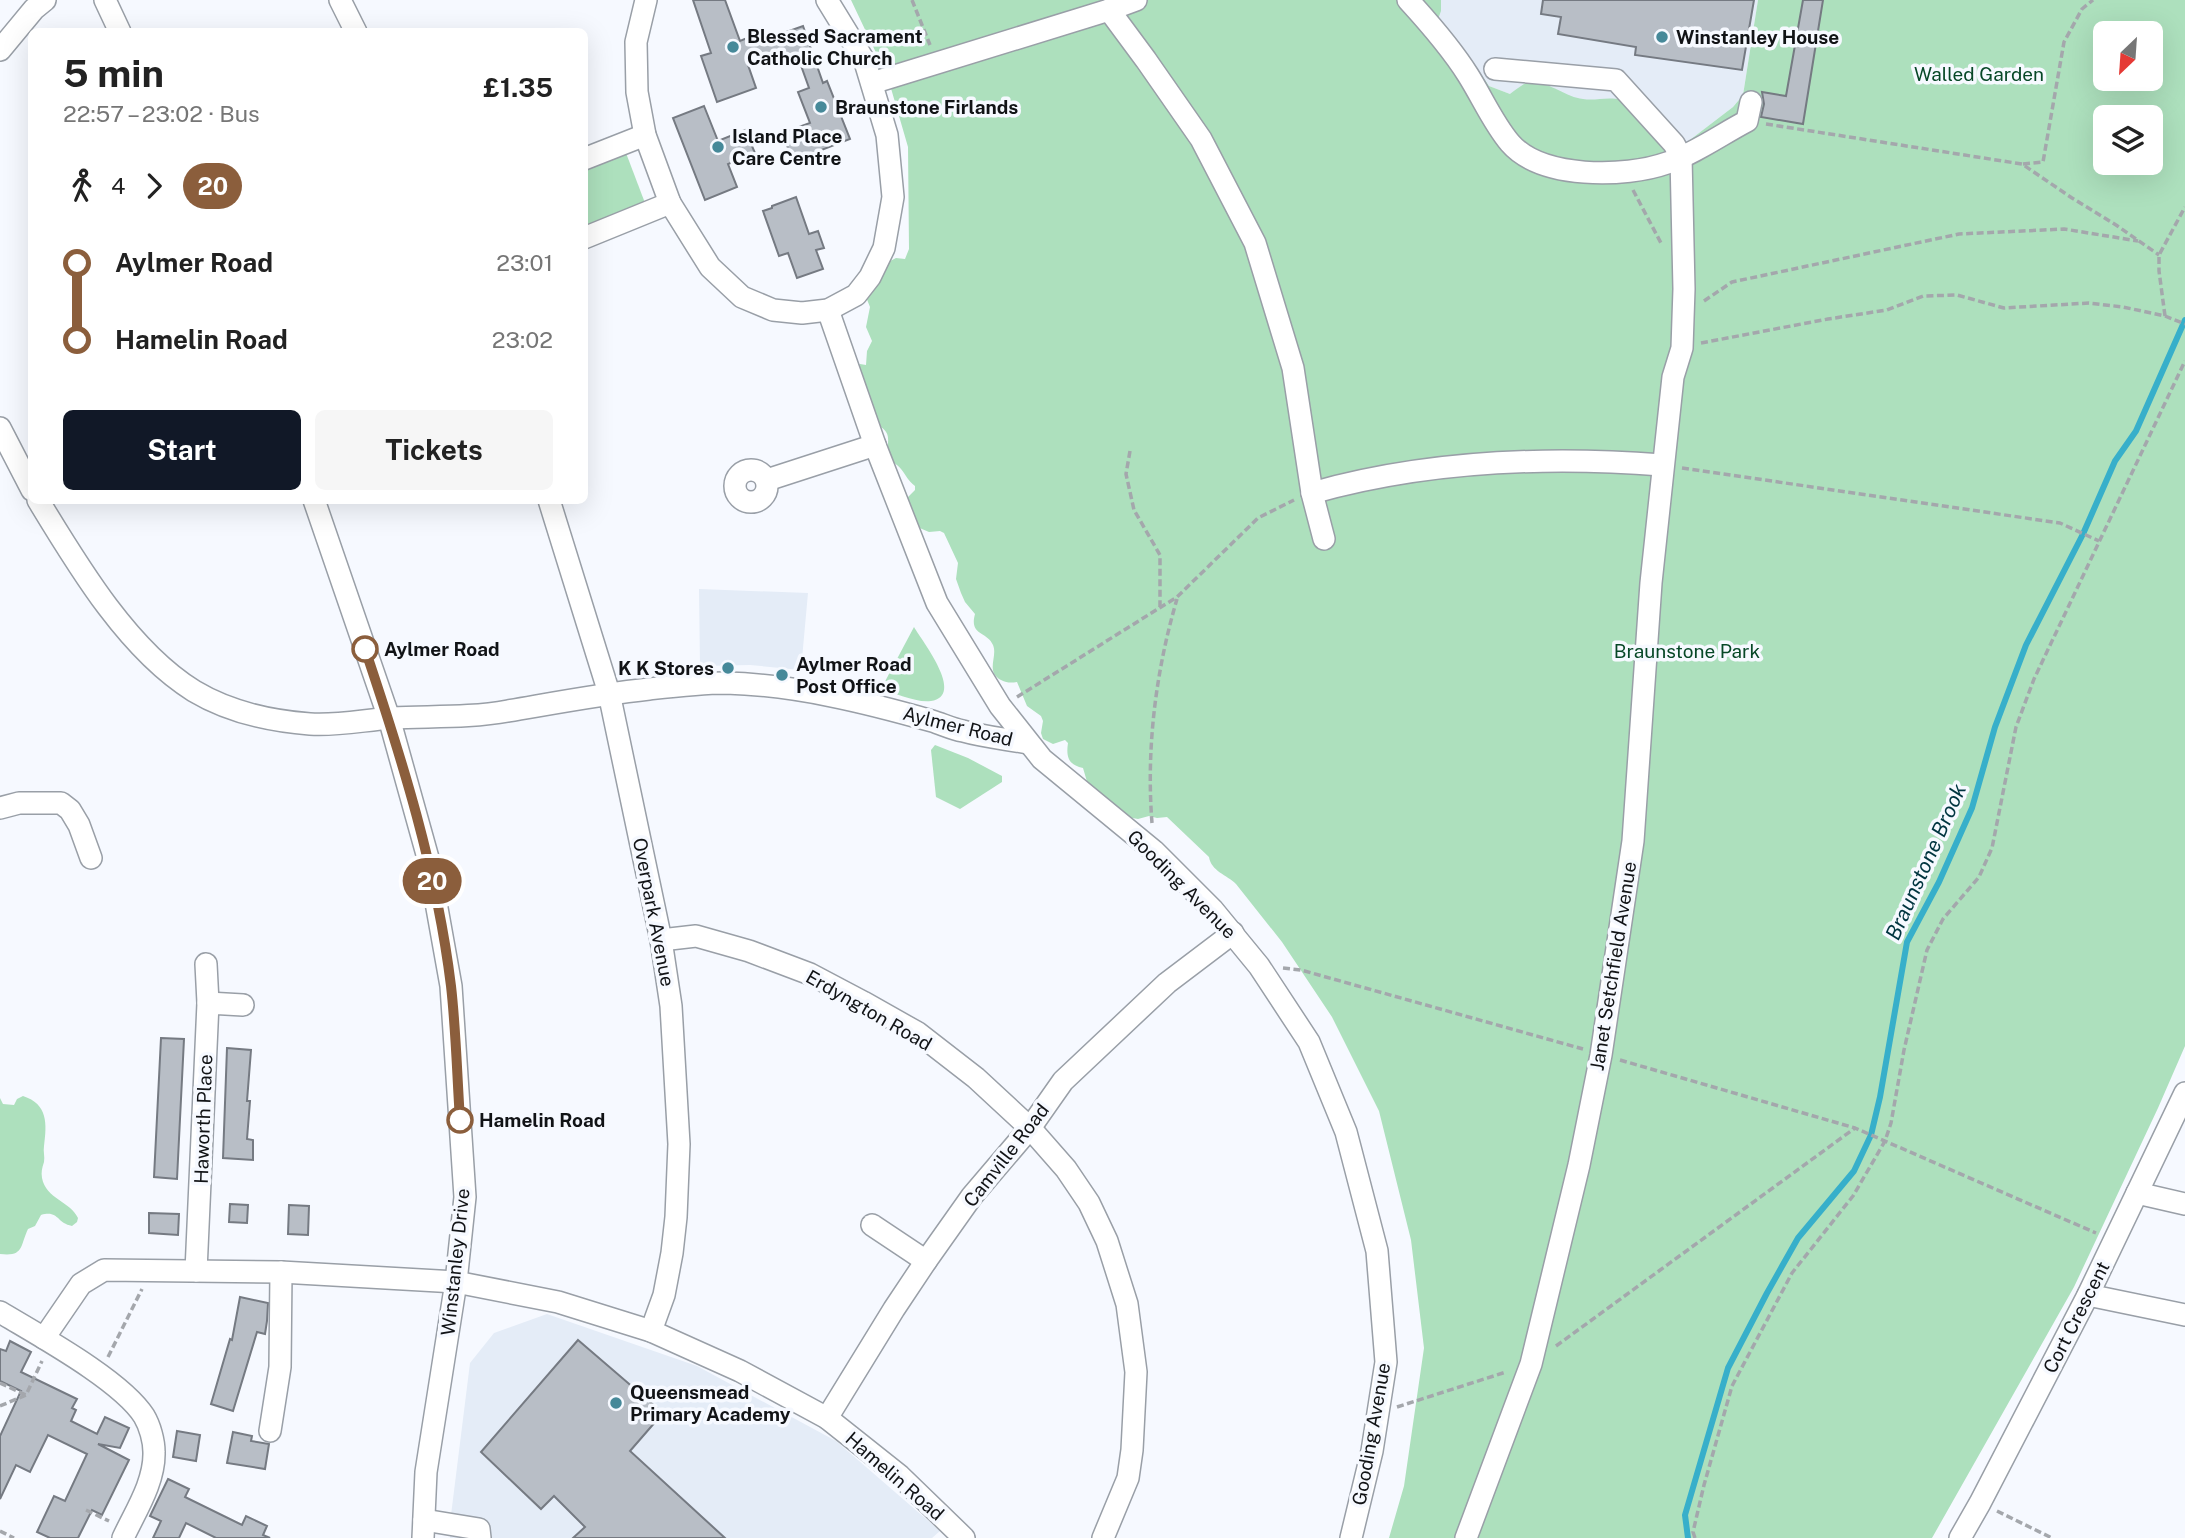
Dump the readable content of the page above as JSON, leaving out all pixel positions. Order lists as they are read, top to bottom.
{
  "streets": {
    "street": [
      "Aylmer Road",
      "Gooding Avenue",
      "Overpark Avenue",
      "Janet Setchfield Avenue",
      "Erdyngton Road",
      "Haworth Place",
      "Camville Road",
      "Winstanley Drive",
      "Cort Crescent",
      "Hamelin Road"
    ]
  },
  "crossings": [
    ["Aylmer Road", "Gooding Avenue"],
    ["Aylmer Road", "Overpark Avenue"],
    ["Aylmer Road", "Winstanley Drive"],
    ["Gooding Avenue", "Camville Road"],
    ["Overpark Avenue", "Erdyngton Road"],
    ["Overpark Avenue", "Hamelin Road"],
    ["Erdyngton Road", "Camville Road"],
    ["Haworth Place", "Hamelin Road"],
    ["Camville Road", "Hamelin Road"],
    ["Winstanley Drive", "Hamelin Road"]
  ],
  "water": ["Braunstone Brook"],
  "parks": ["Walled Garden", "Braunstone Park"],
  "places": [
    "Winstanley House",
    "Blessed Sacrament Catholic Church",
    "Braunstone Firlands",
    "Island Place Care Centre",
    "Aylmer Road",
    "K K Stores",
    "Aylmer Road Post Office",
    "Hamelin Road",
    "Queensmead Primary Academy"
  ],
  "lines": ["bus line 20"],
  "north": "bottom left",
  "page": {
    "on_map": "20",
    "heading": ["5 min", "22:57 – 23:02 · Bus", "£1.35"],
    "legs": ["4", "20"],
    "list": [
      {
        "name": "Aylmer Road",
        "value": "23:01"
      },
      {
        "name": "Hamelin Road",
        "value": "23:02"
      }
    ],
    "buttons": ["Start", "Tickets"]
  }
}
